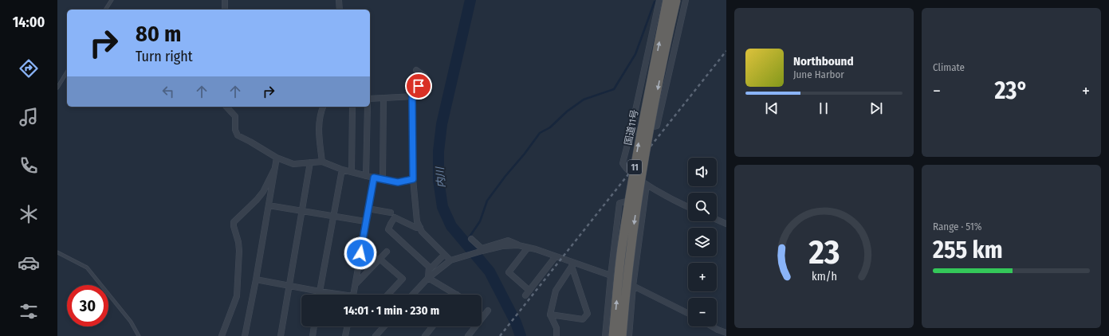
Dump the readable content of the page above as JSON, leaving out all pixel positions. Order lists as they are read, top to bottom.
{
  "streets": {
    "highway": ["国道11号", "11"]
  },
  "water": ["内川"],
  "page": {
    "tabs": "14:00",
    "tile": [
      "Climate",
      ["Range · 51%", "255 km"]
    ],
    "turn": ["80 m", "Turn right"],
    "song": ["Northbound", "June Harbor"],
    "heat": ["−", "23°", "+"],
    "map_buttons": ["+", "−"],
    "limit": "30",
    "trip": "14:01 · 1 min · 230 m",
    "gauge": ["23", "km/h"]
  }
}
